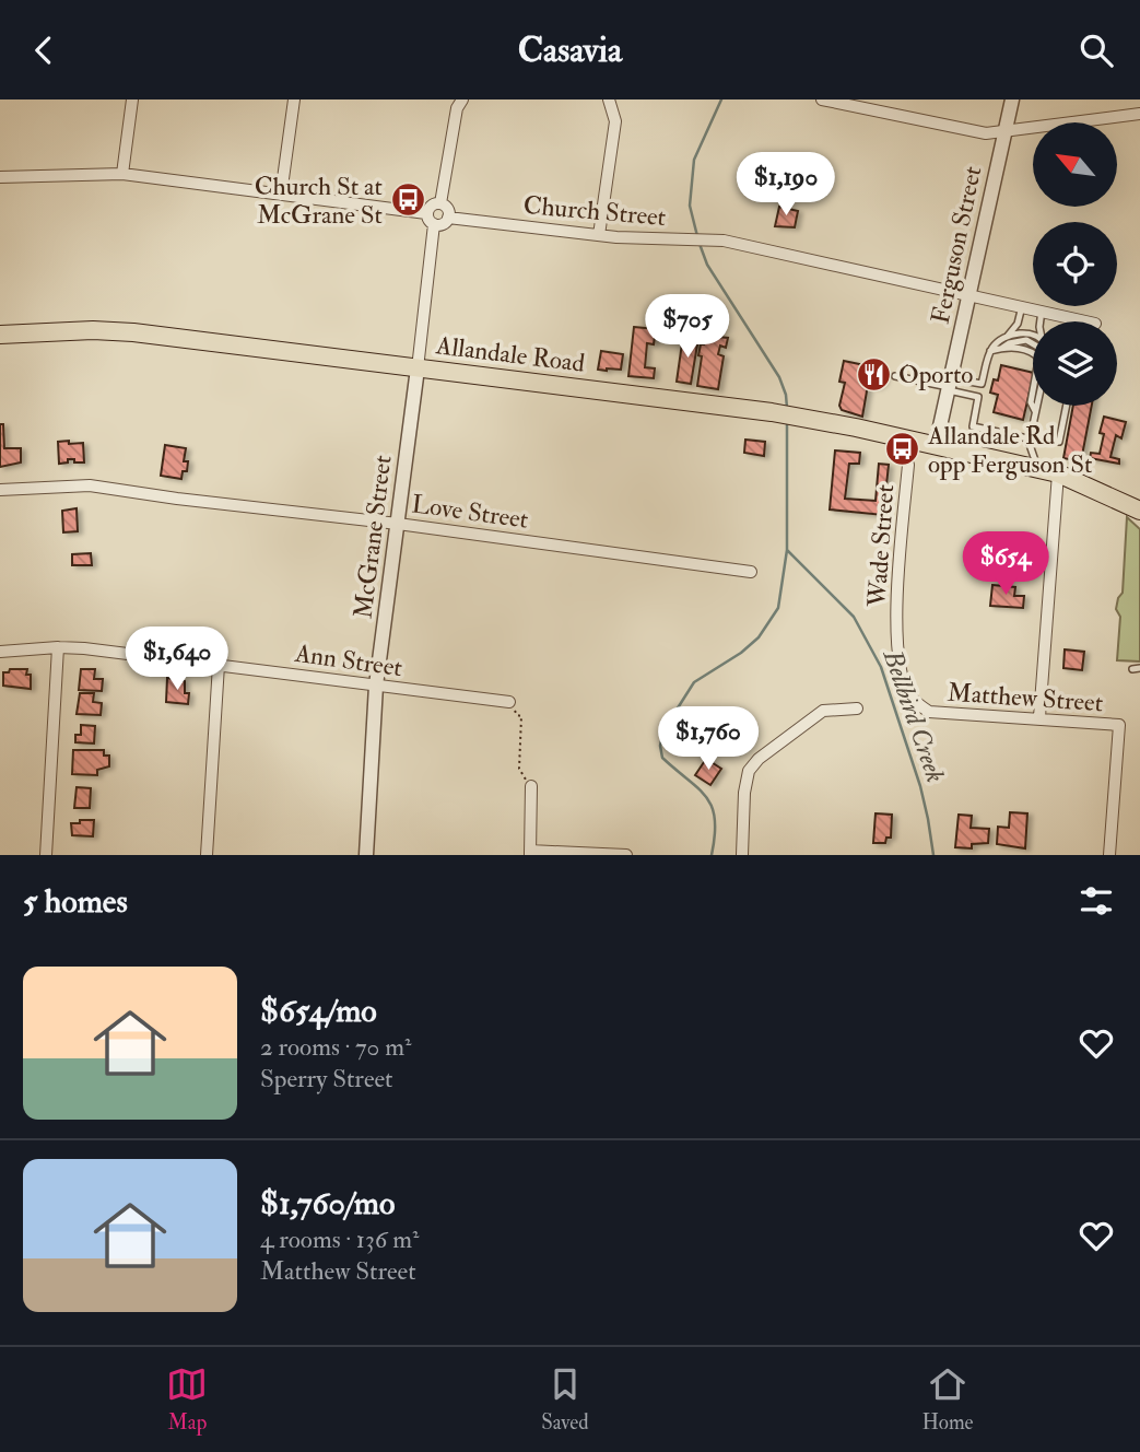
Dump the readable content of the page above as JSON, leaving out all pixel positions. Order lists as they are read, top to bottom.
{
  "streets": {
    "main road": ["Allandale Road"],
    "street": [
      "Church Street",
      "Ferguson Street",
      "Love Street",
      "McGrane Street",
      "Wade Street",
      "Ann Street",
      "Matthew Street"
    ]
  },
  "crossings": [
    ["Church Street", "Ferguson Street"],
    ["Church Street", "McGrane Street"],
    ["Ferguson Street", "Allandale Road"],
    ["Allandale Road", "McGrane Street"],
    ["Love Street", "McGrane Street"],
    ["McGrane Street", "Ann Street"],
    ["Wade Street", "Matthew Street"]
  ],
  "water": ["Bellbird Creek"],
  "places": {
    "bus stop": ["Church St at McGrane St", "Allandale Rd opp Ferguson St"],
    "restaurant": ["Oporto"]
  },
  "north": "top left",
  "page": {
    "header": "Casavia",
    "price": [
      "$1,190",
      "$705",
      "$654",
      "$1,640",
      "$1,760"
    ],
    "heading": "5 homes",
    "list": [
      {
        "name": "$654/mo",
        "note": "2 rooms · 70 m² · Sperry Street"
      },
      {
        "name": "$1,760/mo",
        "note": "4 rooms · 136 m² · Matthew Street"
      }
    ],
    "tabs": ["Map", "Saved", "Home"]
  }
}
